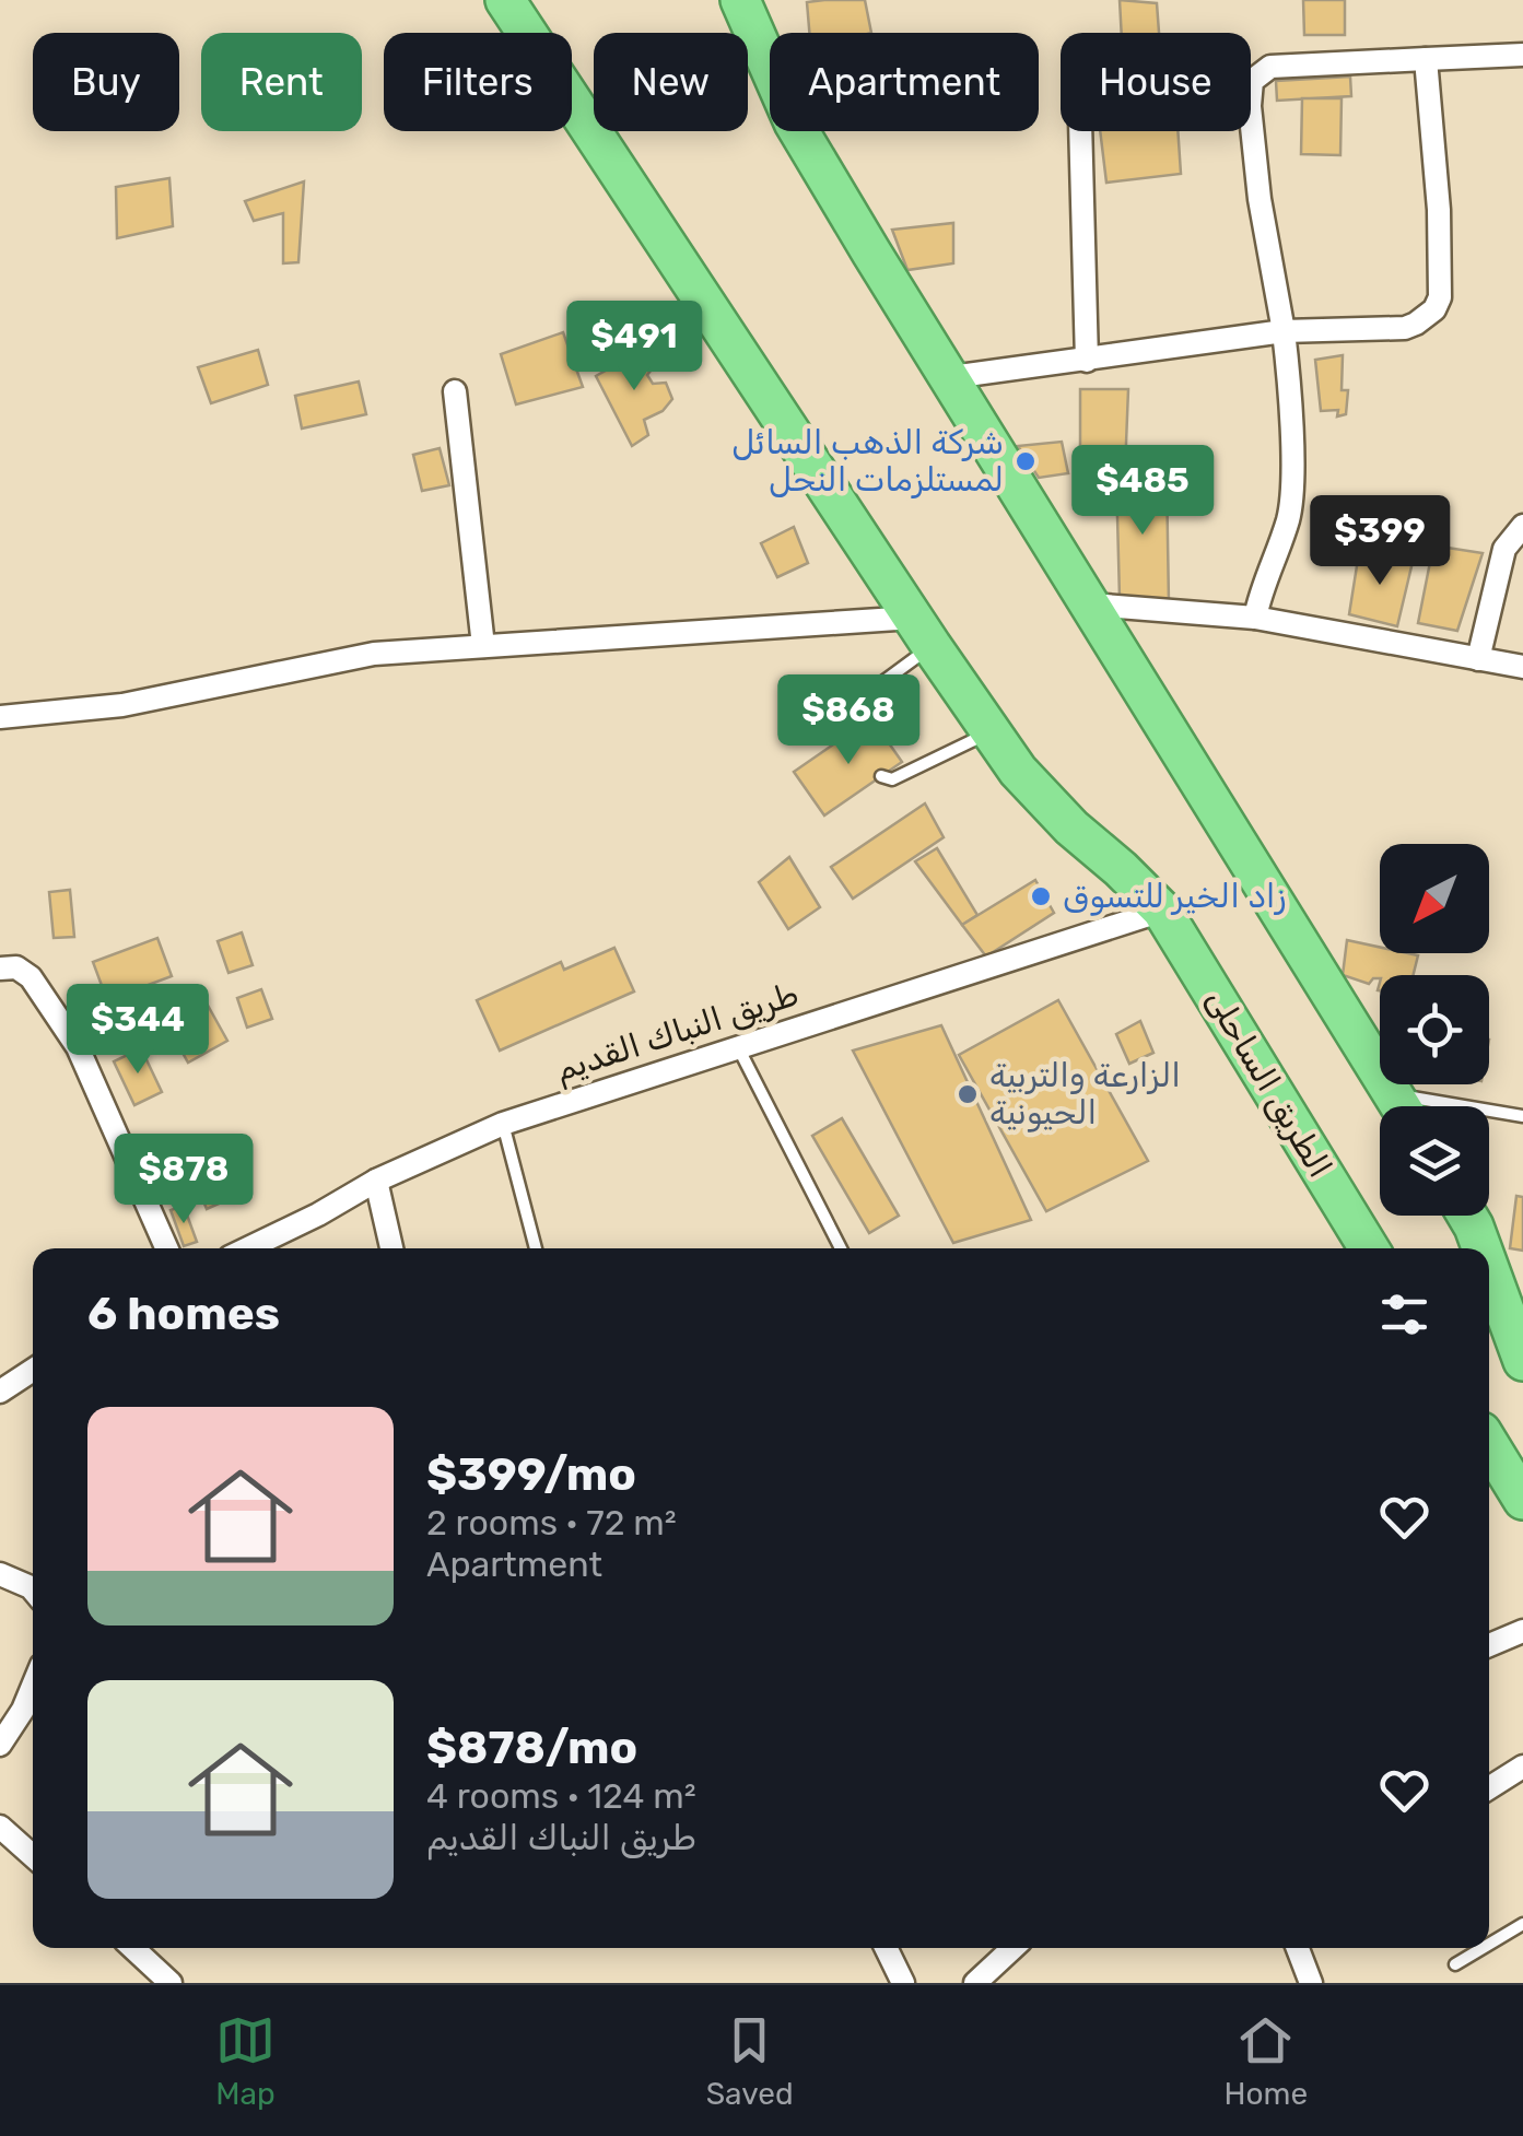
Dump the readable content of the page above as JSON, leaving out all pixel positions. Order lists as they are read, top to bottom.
{
  "streets": {
    "highway": ["الطريق الساحلى"],
    "street": ["طريق النباك القديم"]
  },
  "crossings": [
    ["طريق النباك القديم", "الطريق الساحلى"]
  ],
  "places": ["شركة الذهب السائل لمستلزمات النحل", "زاد الخير للتسوق", "الزارعة والتربية الحيونية"],
  "north": "bottom left",
  "page": {
    "chip": [
      "Buy",
      "Rent",
      "Filters",
      "New",
      "Apartment",
      "House"
    ],
    "price": [
      "$491",
      "$485",
      "$399",
      "$868",
      "$344",
      "$878"
    ],
    "heading": "6 homes",
    "list": [
      {
        "name": "$399/mo",
        "note": "2 rooms · 72 m² · Apartment"
      },
      {
        "name": "$878/mo",
        "note": "4 rooms · 124 m² · طريق النباك القديم"
      }
    ],
    "tabs": ["Map", "Saved", "Home"]
  }
}
